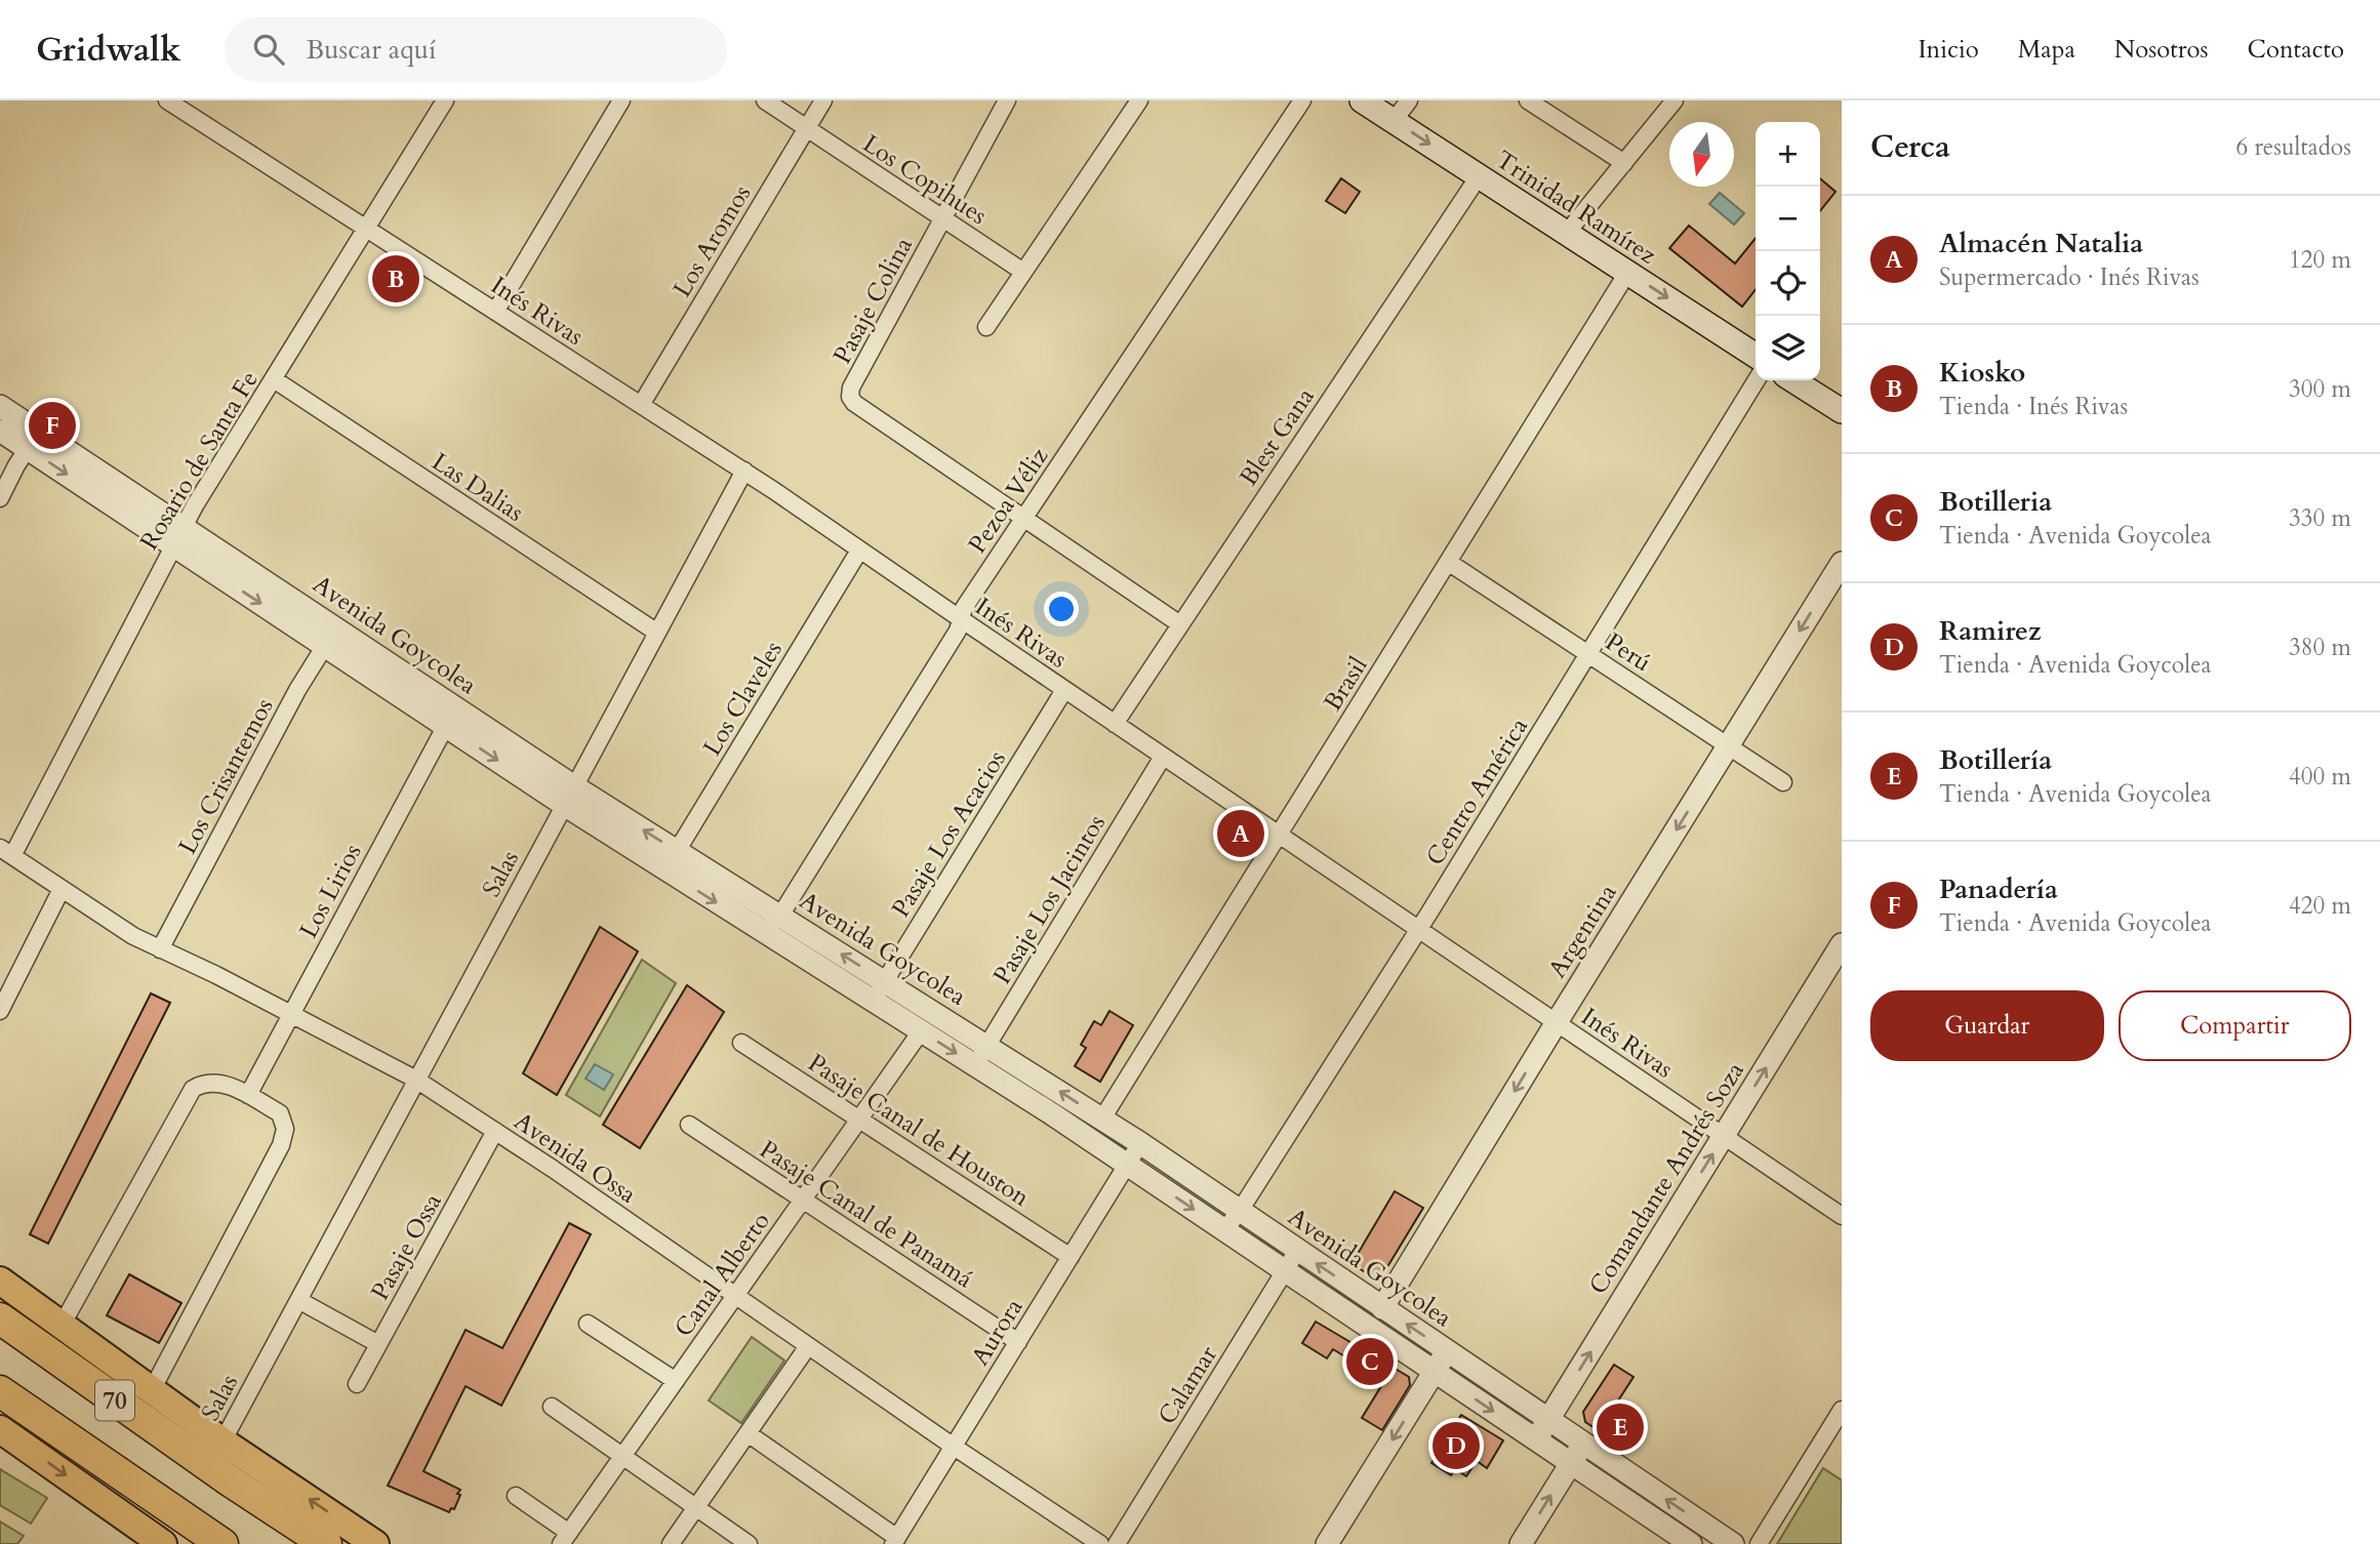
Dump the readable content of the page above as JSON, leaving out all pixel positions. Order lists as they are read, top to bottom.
{
  "streets": {
    "highway": ["70"],
    "main road": ["Trinidad Ramírez"],
    "street": [
      "Los Copihues",
      "Los Aromos",
      "Pasaje Colina",
      "Inés Rivas",
      "Blest Gana",
      "Rosario de Santa Fe",
      "Las Dalias",
      "Pezoa Véliz",
      "Avenida Goycolea",
      "Perú",
      "Brasil",
      "Los Claveles",
      "Los Crisantemos",
      "Centro América",
      "Pasaje Los Acacios",
      "Salas",
      "Los Lirios",
      "Pasaje Los Jacintos",
      "Argentina",
      "Pasaje Canal de Houston",
      "Avenida Ossa",
      "Comandante Andrés Soza",
      "Pasaje Canal de Panamá",
      "Pasaje Ossa",
      "Canal Alberto",
      "Aurora",
      "Calamar"
    ]
  },
  "crossings": [
    ["Los Copihues", "Los Aromos"],
    ["Los Copihues", "Pasaje Colina"],
    ["Trinidad Ramírez", "Blest Gana"],
    ["Trinidad Ramírez", "Brasil"],
    ["Los Aromos", "Inés Rivas"],
    ["Pasaje Colina", "Blest Gana"],
    ["Pasaje Colina", "Pezoa Véliz"],
    ["Inés Rivas", "Blest Gana"],
    ["Inés Rivas", "Rosario de Santa Fe"],
    ["Inés Rivas", "Pezoa Véliz"],
    ["Inés Rivas", "Brasil"],
    ["Inés Rivas", "Los Claveles"],
    ["Inés Rivas", "Centro América"],
    ["Inés Rivas", "Pasaje Los Acacios"],
    ["Inés Rivas", "Salas"],
    ["Inés Rivas", "Pasaje Los Jacintos"],
    ["Inés Rivas", "Argentina"],
    ["Inés Rivas", "Comandante Andrés Soza"],
    ["Rosario de Santa Fe", "Las Dalias"],
    ["Rosario de Santa Fe", "Avenida Goycolea"],
    ["Rosario de Santa Fe", "Avenida Ossa"],
    ["Las Dalias", "Salas"],
    ["Pezoa Véliz", "Avenida Goycolea"],
    ["Avenida Goycolea", "Brasil"],
    ["Avenida Goycolea", "Los Claveles"],
    ["Avenida Goycolea", "Los Crisantemos"],
    ["Avenida Goycolea", "Centro América"],
    ["Avenida Goycolea", "Pasaje Los Acacios"],
    ["Avenida Goycolea", "Salas"],
    ["Avenida Goycolea", "Los Lirios"],
    ["Avenida Goycolea", "Pasaje Los Jacintos"],
    ["Avenida Goycolea", "Argentina"],
    ["Avenida Goycolea", "Comandante Andrés Soza"],
    ["Avenida Goycolea", "Canal Alberto"],
    ["Avenida Goycolea", "Aurora"],
    ["Avenida Goycolea", "Calamar"],
    ["Perú", "Brasil"],
    ["Perú", "Centro América"],
    ["Perú", "Argentina"],
    ["Los Crisantemos", "Avenida Ossa"],
    ["Salas", "Avenida Ossa"],
    ["Los Lirios", "Avenida Ossa"],
    ["Pasaje Canal de Houston", "Canal Alberto"],
    ["Pasaje Canal de Houston", "Aurora"],
    ["Avenida Ossa", "Pasaje Ossa"],
    ["Avenida Ossa", "Canal Alberto"],
    ["Avenida Ossa", "Aurora"],
    ["Pasaje Canal de Panamá", "Canal Alberto"],
    ["Pasaje Canal de Panamá", "Aurora"]
  ],
  "one_way": ["Trinidad Ramírez", "Argentina", "Comandante Andrés Soza"],
  "north": "bottom",
  "page": {
    "header": "Gridwalk",
    "search": "Buscar aquí",
    "nav": [
      "Inicio",
      "Mapa",
      "Nosotros",
      "Contacto"
    ],
    "heading": ["Cerca", "6 resultados"],
    "map_buttons": ["+", "−"],
    "list": [
      {
        "mark": "A",
        "name": "Almacén Natalia",
        "note": "Supermercado · Inés Rivas",
        "value": "120 m"
      },
      {
        "mark": "B",
        "name": "Kiosko",
        "note": "Tienda · Inés Rivas",
        "value": "300 m"
      },
      {
        "mark": "C",
        "name": "Botilleria",
        "note": "Tienda · Avenida Goycolea",
        "value": "330 m"
      },
      {
        "mark": "D",
        "name": "Ramirez",
        "note": "Tienda · Avenida Goycolea",
        "value": "380 m"
      },
      {
        "mark": "E",
        "name": "Botillería",
        "note": "Tienda · Avenida Goycolea",
        "value": "400 m"
      },
      {
        "mark": "F",
        "name": "Panadería",
        "note": "Tienda · Avenida Goycolea",
        "value": "420 m"
      }
    ],
    "pins": [
      "B",
      "F",
      "A",
      "C",
      "E",
      "D"
    ],
    "buttons": ["Guardar", "Compartir"]
  }
}
